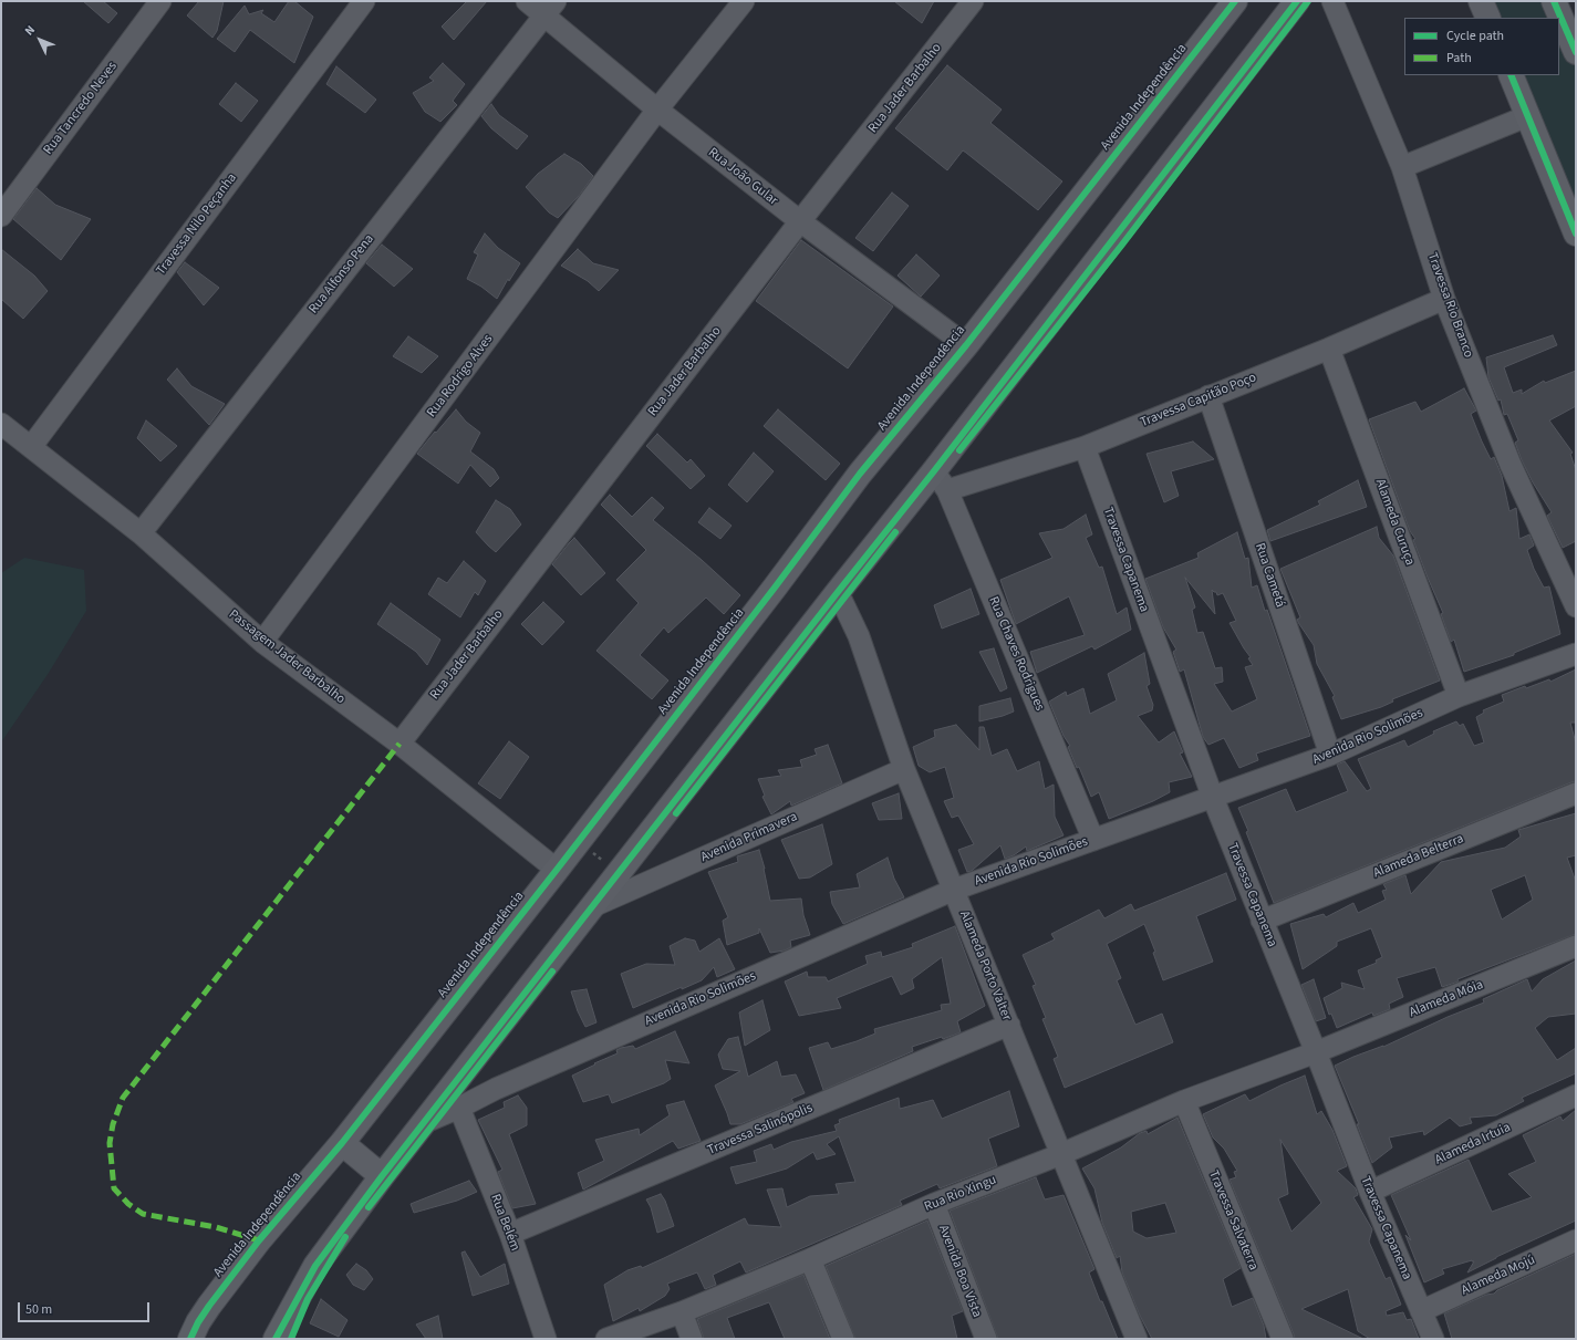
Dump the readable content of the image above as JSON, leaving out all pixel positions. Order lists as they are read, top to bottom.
{
  "streets": {
    "main road": ["Avenida Independência"],
    "street": [
      "Rua Jader Barbalho",
      "Rua Tancredo Neves",
      "Rua João Gular",
      "Travessa Nilo Peçanha",
      "Rua Alfonso Pena",
      "Travessa Rio Branco",
      "Rua Rodrigo Alves",
      "Travessa Capitão Poço",
      "Alameda Curuça",
      "Travessa Capanema",
      "Rua Cametá",
      "Rua Chaves Rodrigues",
      "Passagem Jader Barbalho",
      "Avenida Rio Solimões",
      "Avenida Primavera",
      "Alameda Belterra",
      "Alameda Porto Valter",
      "Alameda Móia",
      "Travessa Salinópolis",
      "Alameda Irtuia",
      "Rua Rio Xingu",
      "Travessa Salvaterra",
      "Rua Belém",
      "Avenida Boa Vista",
      "Alameda Mojú"
    ]
  },
  "crossings": [
    ["Rua Jader Barbalho", "Rua João Gular"],
    ["Rua Jader Barbalho", "Passagem Jader Barbalho"],
    ["Avenida Independência", "Rua João Gular"],
    ["Avenida Independência", "Passagem Jader Barbalho"],
    ["Rua João Gular", "Rua Alfonso Pena"],
    ["Rua João Gular", "Rua Rodrigo Alves"],
    ["Travessa Nilo Peçanha", "Passagem Jader Barbalho"],
    ["Rua Alfonso Pena", "Passagem Jader Barbalho"],
    ["Travessa Rio Branco", "Travessa Capitão Poço"],
    ["Rua Rodrigo Alves", "Passagem Jader Barbalho"],
    ["Travessa Capitão Poço", "Alameda Curuça"],
    ["Travessa Capitão Poço", "Travessa Capanema"],
    ["Travessa Capitão Poço", "Rua Cametá"],
    ["Travessa Capitão Poço", "Rua Chaves Rodrigues"],
    ["Alameda Curuça", "Avenida Rio Solimões"],
    ["Travessa Capanema", "Avenida Rio Solimões"],
    ["Travessa Capanema", "Alameda Belterra"],
    ["Travessa Capanema", "Alameda Móia"],
    ["Travessa Capanema", "Alameda Irtuia"],
    ["Travessa Capanema", "Rua Rio Xingu"],
    ["Travessa Capanema", "Alameda Mojú"],
    ["Rua Cametá", "Avenida Rio Solimões"],
    ["Rua Chaves Rodrigues", "Avenida Rio Solimões"],
    ["Avenida Rio Solimões", "Alameda Porto Valter"],
    ["Avenida Rio Solimões", "Rua Belém"],
    ["Avenida Primavera", "Alameda Porto Valter"],
    ["Alameda Porto Valter", "Travessa Salinópolis"],
    ["Alameda Porto Valter", "Rua Rio Xingu"],
    ["Alameda Móia", "Rua Rio Xingu"],
    ["Travessa Salinópolis", "Rua Belém"],
    ["Rua Rio Xingu", "Travessa Salvaterra"],
    ["Rua Rio Xingu", "Avenida Boa Vista"]
  ],
  "legend": ["Cycle path", "Path"],
  "scale_bar": "50 m",
  "north": "top left"
}
